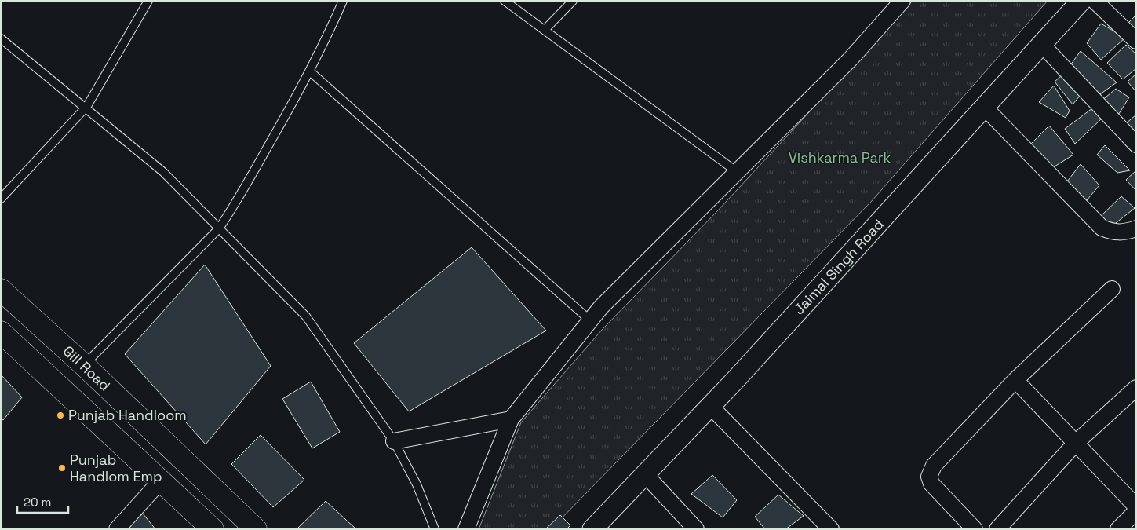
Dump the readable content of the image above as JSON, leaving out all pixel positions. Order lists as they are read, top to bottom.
{
  "streets": {
    "main road": ["Gill Road"],
    "street": ["Jaimal Singh Road"]
  },
  "parks": ["Vishkarma Park"],
  "places": ["Punjab Handloom", "Punjab Handlom Emp"],
  "scale_bar": "20 m"
}
